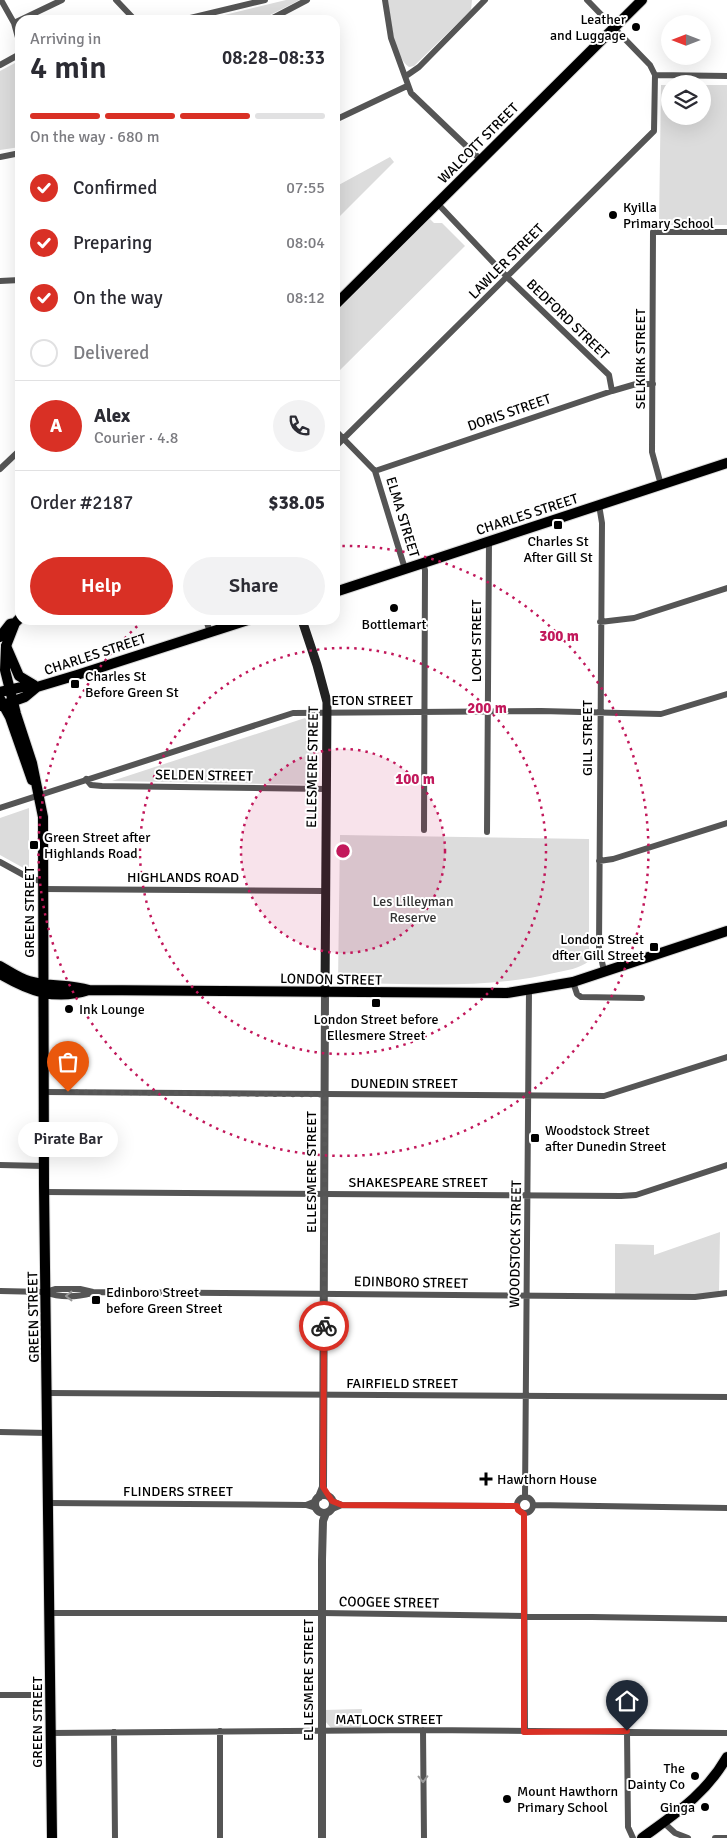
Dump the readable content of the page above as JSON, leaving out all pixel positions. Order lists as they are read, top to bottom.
{
  "streets": {
    "main road": [
      "WALCOTT STREET",
      "CHARLES STREET",
      "ELLESMERE STREET",
      "GREEN STREET",
      "LONDON STREET"
    ],
    "street": [
      "LAWLER STREET",
      "BEDFORD STREET",
      "SELKIRK STREET",
      "DORIS STREET",
      "ELMA STREET",
      "LOCH STREET",
      "ETON STREET",
      "GILL STREET",
      "SELDEN STREET",
      "HIGHLANDS ROAD",
      "DUNEDIN STREET",
      "SHAKESPEARE STREET",
      "WOODSTOCK STREET",
      "EDINBORO STREET",
      "FAIRFIELD STREET",
      "FLINDERS STREET",
      "COOGEE STREET",
      "MATLOCK STREET"
    ]
  },
  "crossings": [
    ["WALCOTT STREET", "BEDFORD STREET"],
    ["LAWLER STREET", "BEDFORD STREET"],
    ["LAWLER STREET", "ELMA STREET"],
    ["BEDFORD STREET", "DORIS STREET"],
    ["SELKIRK STREET", "DORIS STREET"],
    ["SELKIRK STREET", "CHARLES STREET"],
    ["DORIS STREET", "ELMA STREET"],
    ["CHARLES STREET", "ELMA STREET"],
    ["CHARLES STREET", "LOCH STREET"],
    ["CHARLES STREET", "GILL STREET"],
    ["CHARLES STREET", "GREEN STREET"],
    ["LOCH STREET", "ETON STREET"],
    ["ETON STREET", "GILL STREET"],
    ["ETON STREET", "ELLESMERE STREET"],
    ["ETON STREET", "SELDEN STREET"],
    ["ETON STREET", "GREEN STREET"],
    ["GILL STREET", "LONDON STREET"],
    ["ELLESMERE STREET", "SELDEN STREET"],
    ["ELLESMERE STREET", "HIGHLANDS ROAD"],
    ["ELLESMERE STREET", "LONDON STREET"],
    ["ELLESMERE STREET", "DUNEDIN STREET"],
    ["ELLESMERE STREET", "SHAKESPEARE STREET"],
    ["ELLESMERE STREET", "EDINBORO STREET"],
    ["ELLESMERE STREET", "FAIRFIELD STREET"],
    ["ELLESMERE STREET", "FLINDERS STREET"],
    ["ELLESMERE STREET", "COOGEE STREET"],
    ["ELLESMERE STREET", "MATLOCK STREET"],
    ["HIGHLANDS ROAD", "GREEN STREET"],
    ["GREEN STREET", "LONDON STREET"],
    ["GREEN STREET", "DUNEDIN STREET"],
    ["GREEN STREET", "SHAKESPEARE STREET"],
    ["GREEN STREET", "EDINBORO STREET"],
    ["GREEN STREET", "FAIRFIELD STREET"],
    ["GREEN STREET", "FLINDERS STREET"],
    ["GREEN STREET", "COOGEE STREET"],
    ["GREEN STREET", "MATLOCK STREET"],
    ["LONDON STREET", "WOODSTOCK STREET"],
    ["DUNEDIN STREET", "WOODSTOCK STREET"],
    ["SHAKESPEARE STREET", "WOODSTOCK STREET"],
    ["WOODSTOCK STREET", "EDINBORO STREET"],
    ["WOODSTOCK STREET", "FAIRFIELD STREET"]
  ],
  "parks": ["Les Lilleyman Reserve"],
  "places": {
    "other": [
      "Leather and Luggage",
      "Kyilla Primary School",
      "Bottlemart",
      "Ink Lounge",
      "Pirate Bar",
      "The Dainty Co",
      "Mount Hawthorn Primary School",
      "Ginga"
    ],
    "transit": [
      "Charles St After Gill St",
      "Charles St Before Green St",
      "Green Street after Highlands Road",
      "London Street dfter Gill Street",
      "London Street before Ellesmere Street",
      "Woodstock Street after Dunedin Street",
      "Edinboro Street before Green Street"
    ],
    "health": ["Hawthorn House"]
  },
  "north": "left",
  "page": {
    "heading": ["4 min", "Arriving in", "08:28–08:33"],
    "panel": [
      "Alex",
      "Courier · 4.8",
      "Order #2187",
      "$38.05"
    ],
    "bar": "On the way · 680 m",
    "list": [
      ["Confirmed", "07:55"],
      ["Preparing", "08:04"],
      ["On the way", "08:12"],
      "Delivered"
    ],
    "round": "A",
    "buttons": ["Help", "Share"],
    "bubble": "Pirate Bar"
  },
  "rings": ["300 m", "200 m", "100 m"]
}
